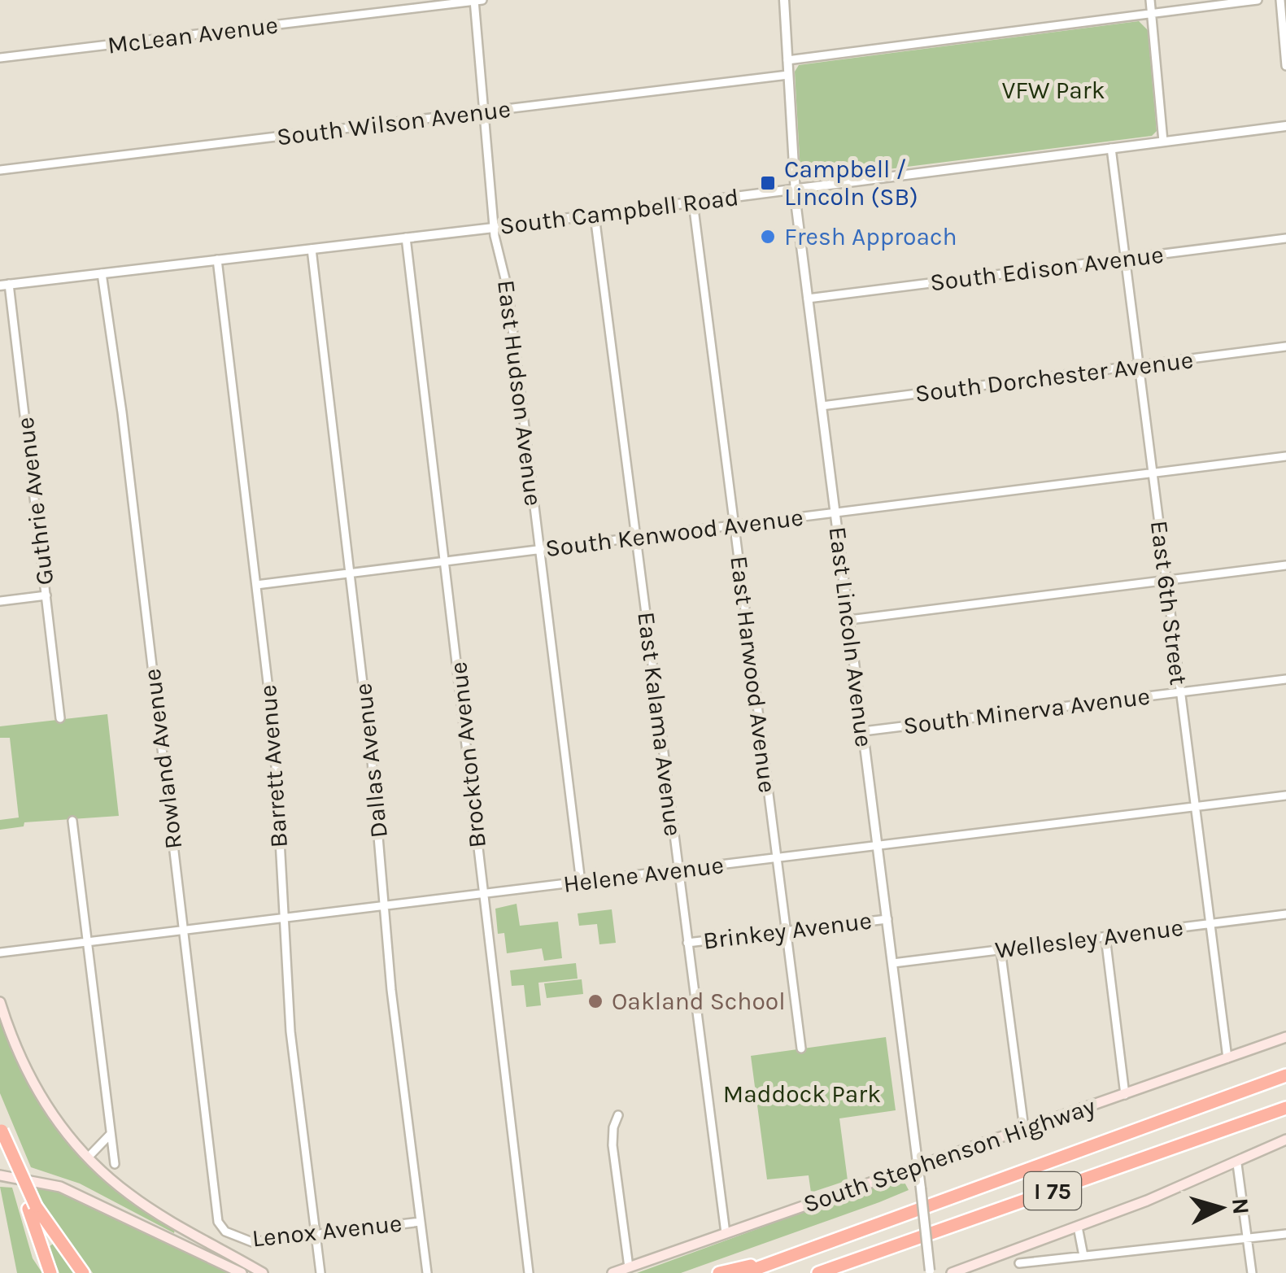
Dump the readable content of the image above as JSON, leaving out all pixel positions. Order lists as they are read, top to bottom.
{
  "streets": {
    "highway": ["I 75"],
    "main road": ["South Stephenson Highway"],
    "street": [
      "McLean Avenue",
      "South Wilson Avenue",
      "South Campbell Road",
      "South Edison Avenue",
      "South Dorchester Avenue",
      "East Hudson Avenue",
      "Guthrie Avenue",
      "South Kenwood Avenue",
      "East 6th Street",
      "East Lincoln Avenue",
      "East Harwood Avenue",
      "South Minerva Avenue",
      "East Kalama Avenue",
      "Brockton Avenue",
      "Rowland Avenue",
      "Dallas Avenue",
      "Barrett Avenue",
      "Helene Avenue",
      "Brinkey Avenue",
      "Wellesley Avenue",
      "Lenox Avenue"
    ]
  },
  "crossings": [
    ["McLean Avenue", "East Hudson Avenue"],
    ["South Wilson Avenue", "East Hudson Avenue"],
    ["South Wilson Avenue", "East Lincoln Avenue"],
    ["South Campbell Road", "East Hudson Avenue"],
    ["South Campbell Road", "Guthrie Avenue"],
    ["South Campbell Road", "East 6th Street"],
    ["South Campbell Road", "East Lincoln Avenue"],
    ["South Campbell Road", "East Harwood Avenue"],
    ["South Campbell Road", "East Kalama Avenue"],
    ["South Campbell Road", "Brockton Avenue"],
    ["South Campbell Road", "Rowland Avenue"],
    ["South Campbell Road", "Dallas Avenue"],
    ["South Campbell Road", "Barrett Avenue"],
    ["South Edison Avenue", "East 6th Street"],
    ["South Edison Avenue", "East Lincoln Avenue"],
    ["South Dorchester Avenue", "East 6th Street"],
    ["South Dorchester Avenue", "East Lincoln Avenue"],
    ["East Hudson Avenue", "South Kenwood Avenue"],
    ["East Hudson Avenue", "Helene Avenue"],
    ["South Kenwood Avenue", "East 6th Street"],
    ["South Kenwood Avenue", "East Lincoln Avenue"],
    ["South Kenwood Avenue", "East Harwood Avenue"],
    ["South Kenwood Avenue", "East Kalama Avenue"],
    ["South Kenwood Avenue", "Brockton Avenue"],
    ["South Kenwood Avenue", "Dallas Avenue"],
    ["South Kenwood Avenue", "Barrett Avenue"],
    ["East 6th Street", "South Minerva Avenue"],
    ["East 6th Street", "Helene Avenue"],
    ["East 6th Street", "Wellesley Avenue"],
    ["East 6th Street", "South Stephenson Highway"],
    ["East Lincoln Avenue", "South Minerva Avenue"],
    ["East Lincoln Avenue", "Helene Avenue"],
    ["East Lincoln Avenue", "Brinkey Avenue"],
    ["East Lincoln Avenue", "Wellesley Avenue"],
    ["East Lincoln Avenue", "South Stephenson Highway"],
    ["East Harwood Avenue", "Helene Avenue"],
    ["East Harwood Avenue", "Brinkey Avenue"],
    ["East Kalama Avenue", "Helene Avenue"],
    ["East Kalama Avenue", "Brinkey Avenue"],
    ["East Kalama Avenue", "South Stephenson Highway"],
    ["Brockton Avenue", "Helene Avenue"],
    ["Rowland Avenue", "Helene Avenue"],
    ["Rowland Avenue", "Lenox Avenue"],
    ["Dallas Avenue", "Helene Avenue"],
    ["Dallas Avenue", "Lenox Avenue"],
    ["Barrett Avenue", "Helene Avenue"],
    ["Barrett Avenue", "Lenox Avenue"]
  ],
  "parks": ["VFW Park", "Maddock Park"],
  "places": {
    "transit": ["Campbell / Lincoln (SB)"],
    "other": ["Fresh Approach", "Oakland School"]
  },
  "north": "right"
}
